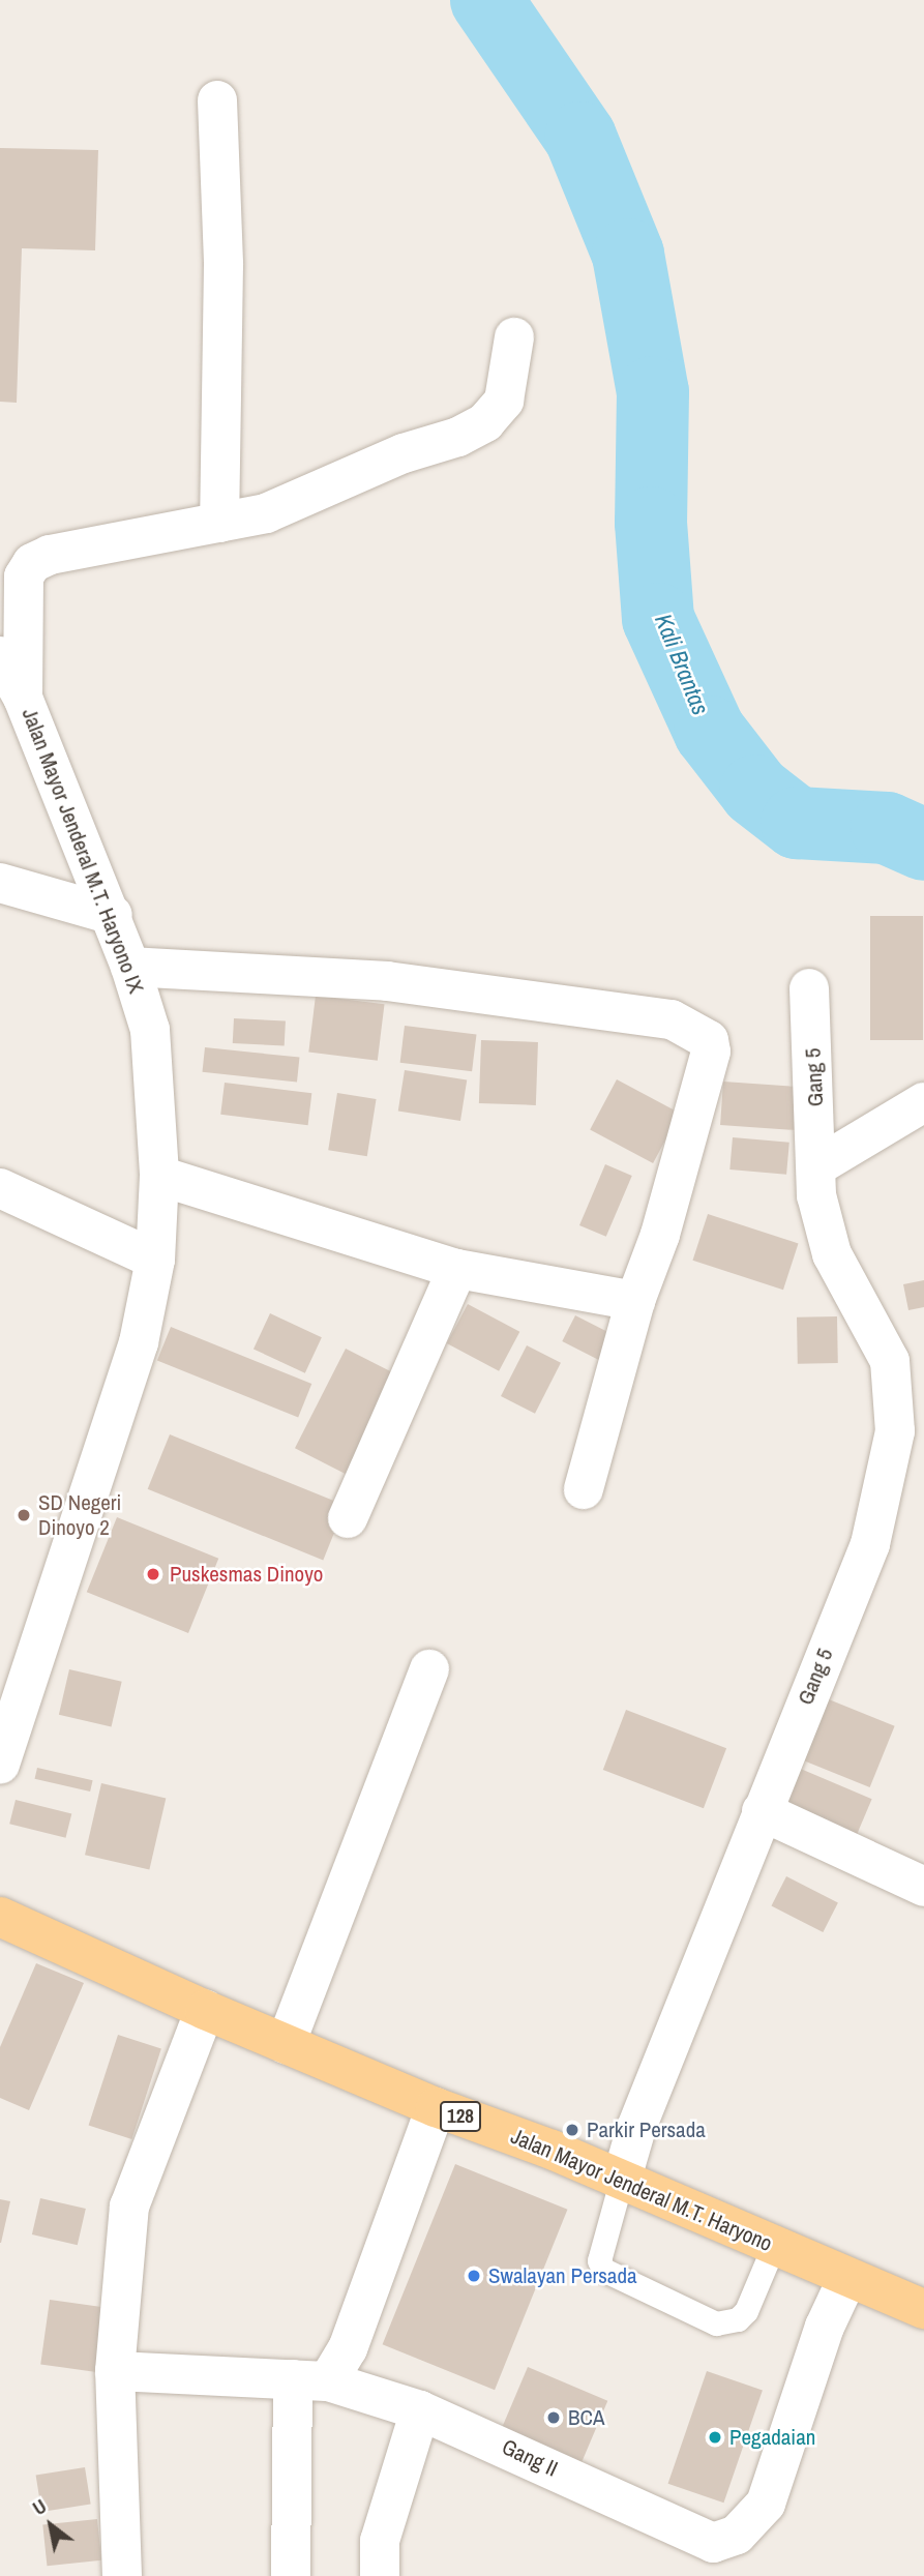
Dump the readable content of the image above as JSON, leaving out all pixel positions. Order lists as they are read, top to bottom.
{
  "streets": {
    "main road": ["128", "Jalan Mayor Jenderal M.T. Haryono"],
    "street": ["Jalan Mayor Jenderal M.T. Haryono IX", "Gang 5", "Gang II"]
  },
  "crossings": [
    ["Gang 5", "Jalan Mayor Jenderal M.T. Haryono"],
    ["Jalan Mayor Jenderal M.T. Haryono", "Gang II"]
  ],
  "water": ["Kali Brantas"],
  "places": [
    "SD Negeri Dinoyo 2",
    "Puskesmas Dinoyo",
    "Parkir Persada",
    "Swalayan Persada",
    "BCA",
    "Pegadaian"
  ],
  "north": "top left"
}
